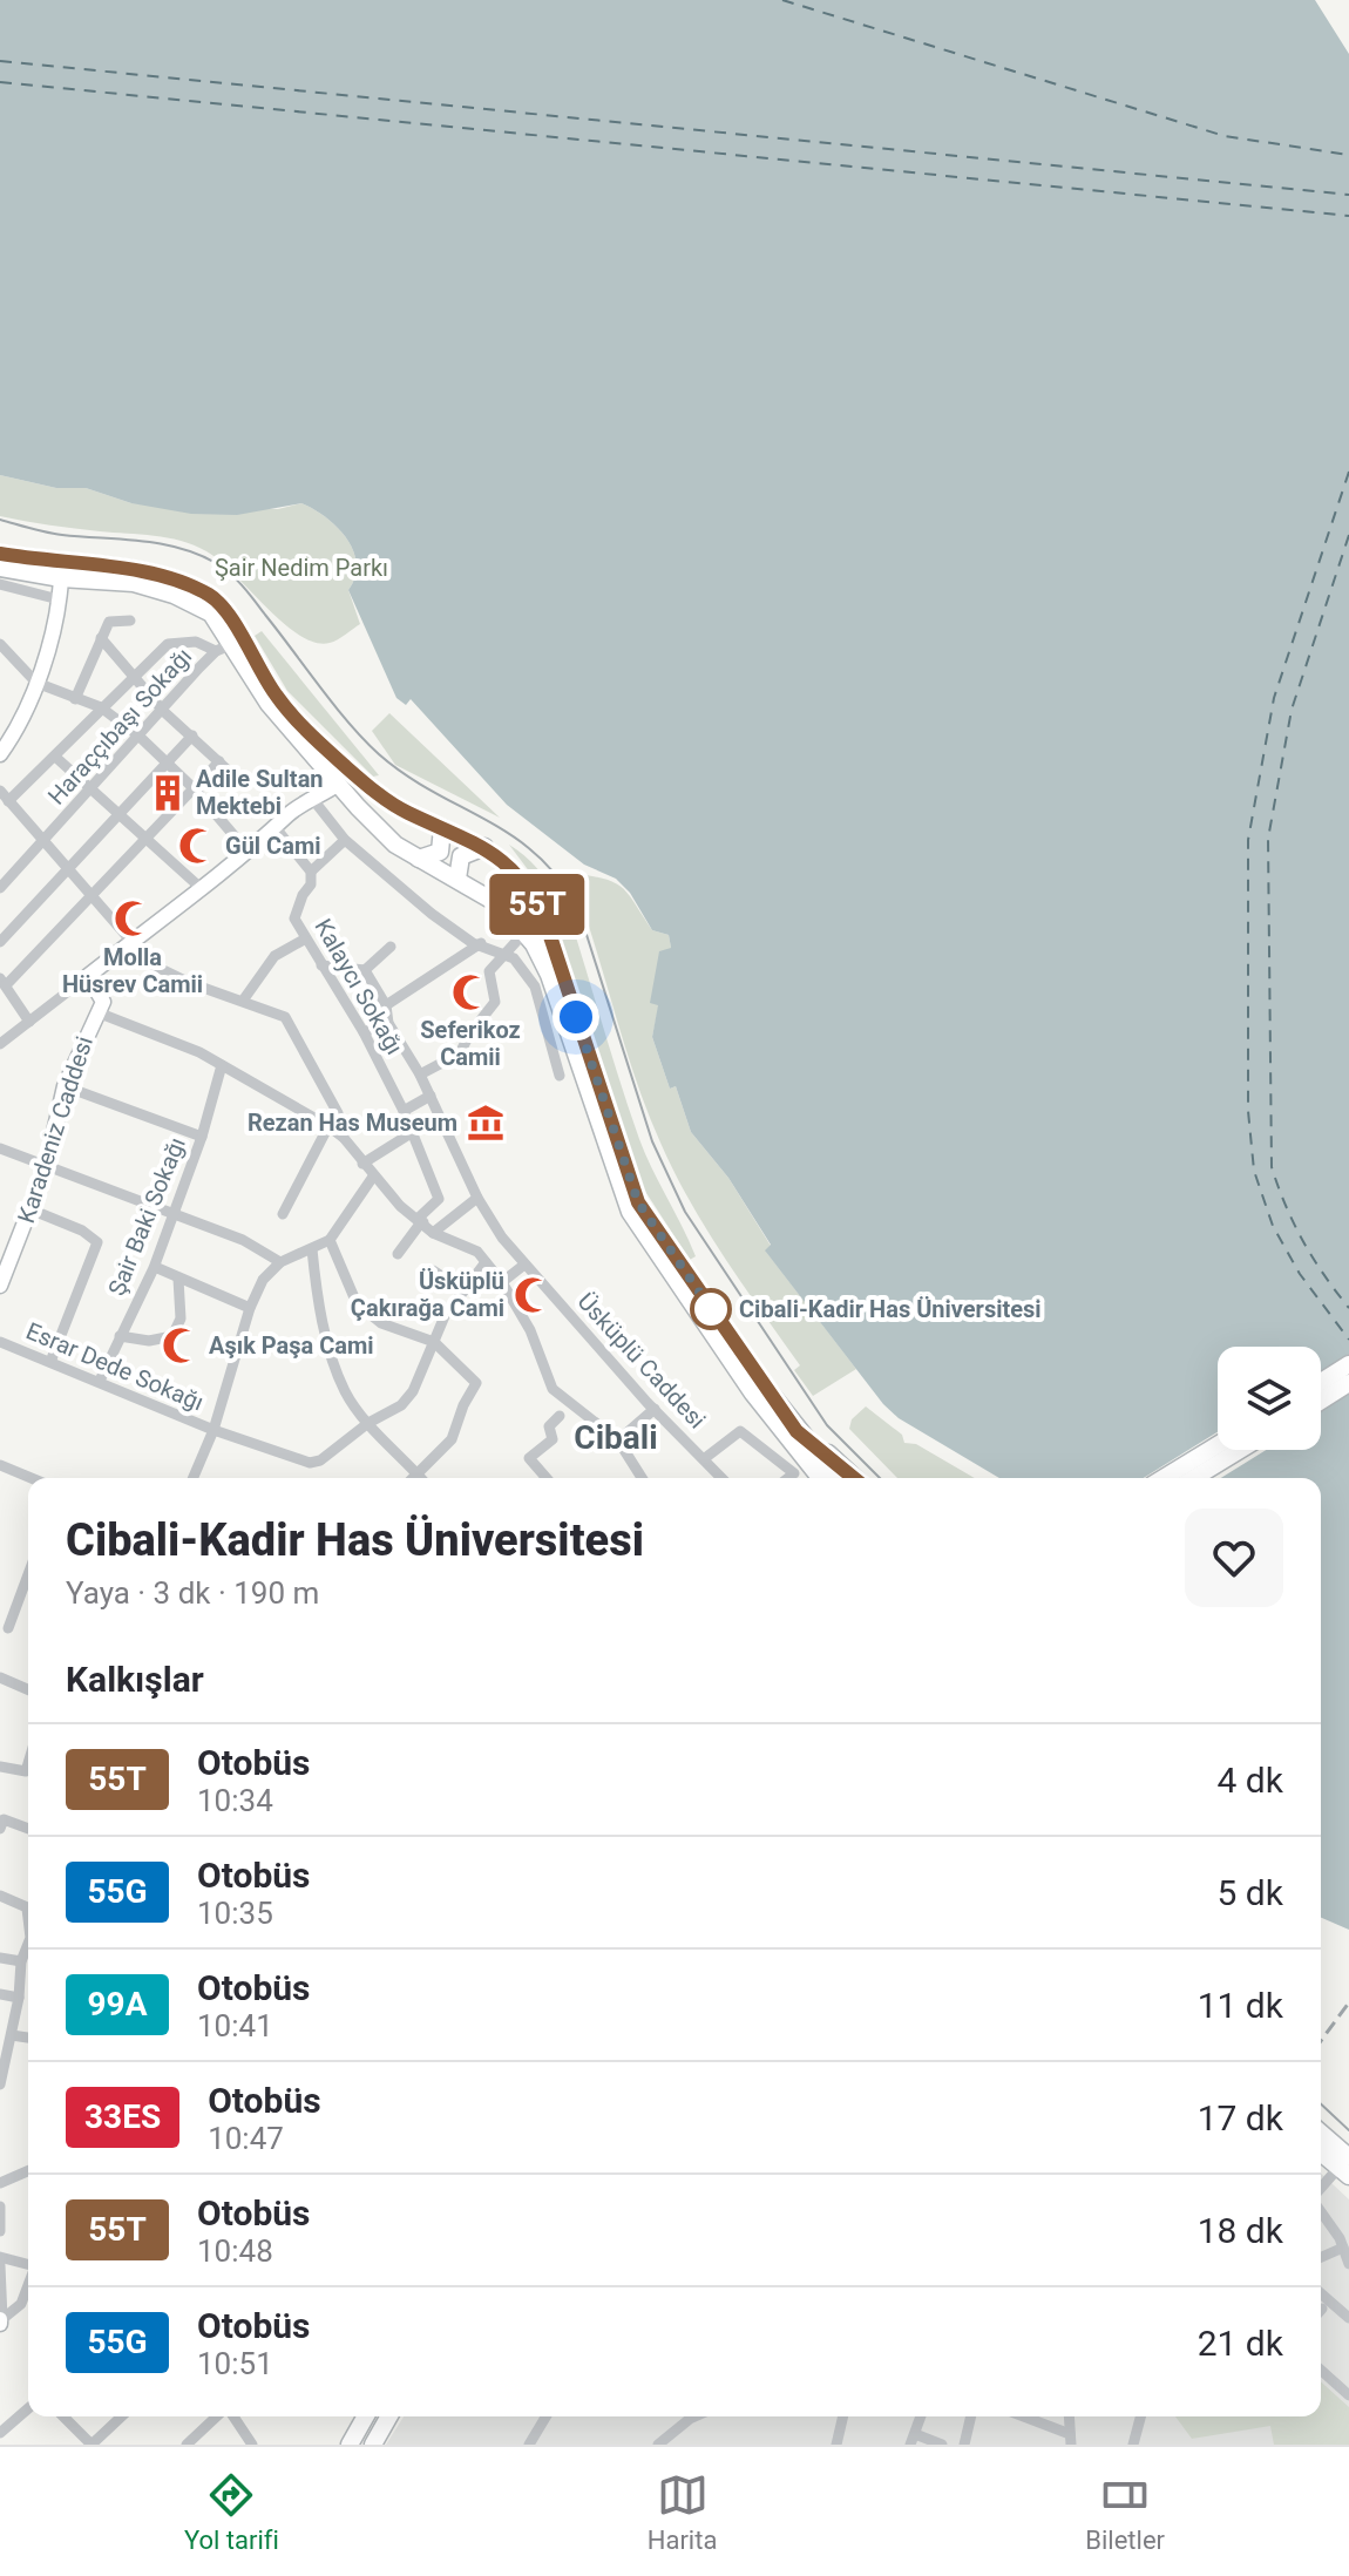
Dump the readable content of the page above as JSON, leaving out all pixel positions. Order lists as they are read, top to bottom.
{
  "streets": {
    "street": [
      "Haraççıbaşı Sokağı",
      "Kalaycı Sokağı",
      "Karadeniz Caddesi",
      "Şair Baki Sokağı",
      "Üsküplü Caddesi",
      "Esrar Dede Sokağı"
    ]
  },
  "crossings": [
    ["Şair Baki Sokağı", "Esrar Dede Sokağı"]
  ],
  "districts": ["Cibali"],
  "parks": ["Şair Nedim Parkı"],
  "places": {
    "building": ["Adile Sultan Mektebi"],
    "mosque": [
      "Gül Cami",
      "Molla Hüsrev Camii",
      "Seferikoz Camii",
      "Üsküplü Çakırağa Cami",
      "Aşık Paşa Cami"
    ],
    "museum": ["Rezan Has Museum"],
    "other": ["Cibali-Kadir Has Üniversitesi"]
  },
  "lines": ["bus line 55T"],
  "page": {
    "on_map": "55T",
    "heading": [
      ["Cibali-Kadir Has Üniversitesi", "Yaya · 3 dk · 190 m"],
      "Kalkışlar"
    ],
    "list": [
      {
        "mark": "55T",
        "name": "Otobüs",
        "note": "10:34",
        "value": "4 dk"
      },
      {
        "mark": "55G",
        "name": "Otobüs",
        "note": "10:35",
        "value": "5 dk"
      },
      {
        "mark": "99A",
        "name": "Otobüs",
        "note": "10:41",
        "value": "11 dk"
      },
      {
        "mark": "33ES",
        "name": "Otobüs",
        "note": "10:47",
        "value": "17 dk"
      },
      {
        "mark": "55T",
        "name": "Otobüs",
        "note": "10:48",
        "value": "18 dk"
      },
      {
        "mark": "55G",
        "name": "Otobüs",
        "note": "10:51",
        "value": "21 dk"
      }
    ],
    "tabs": ["Yol tarifi", "Harita", "Biletler"]
  }
}
